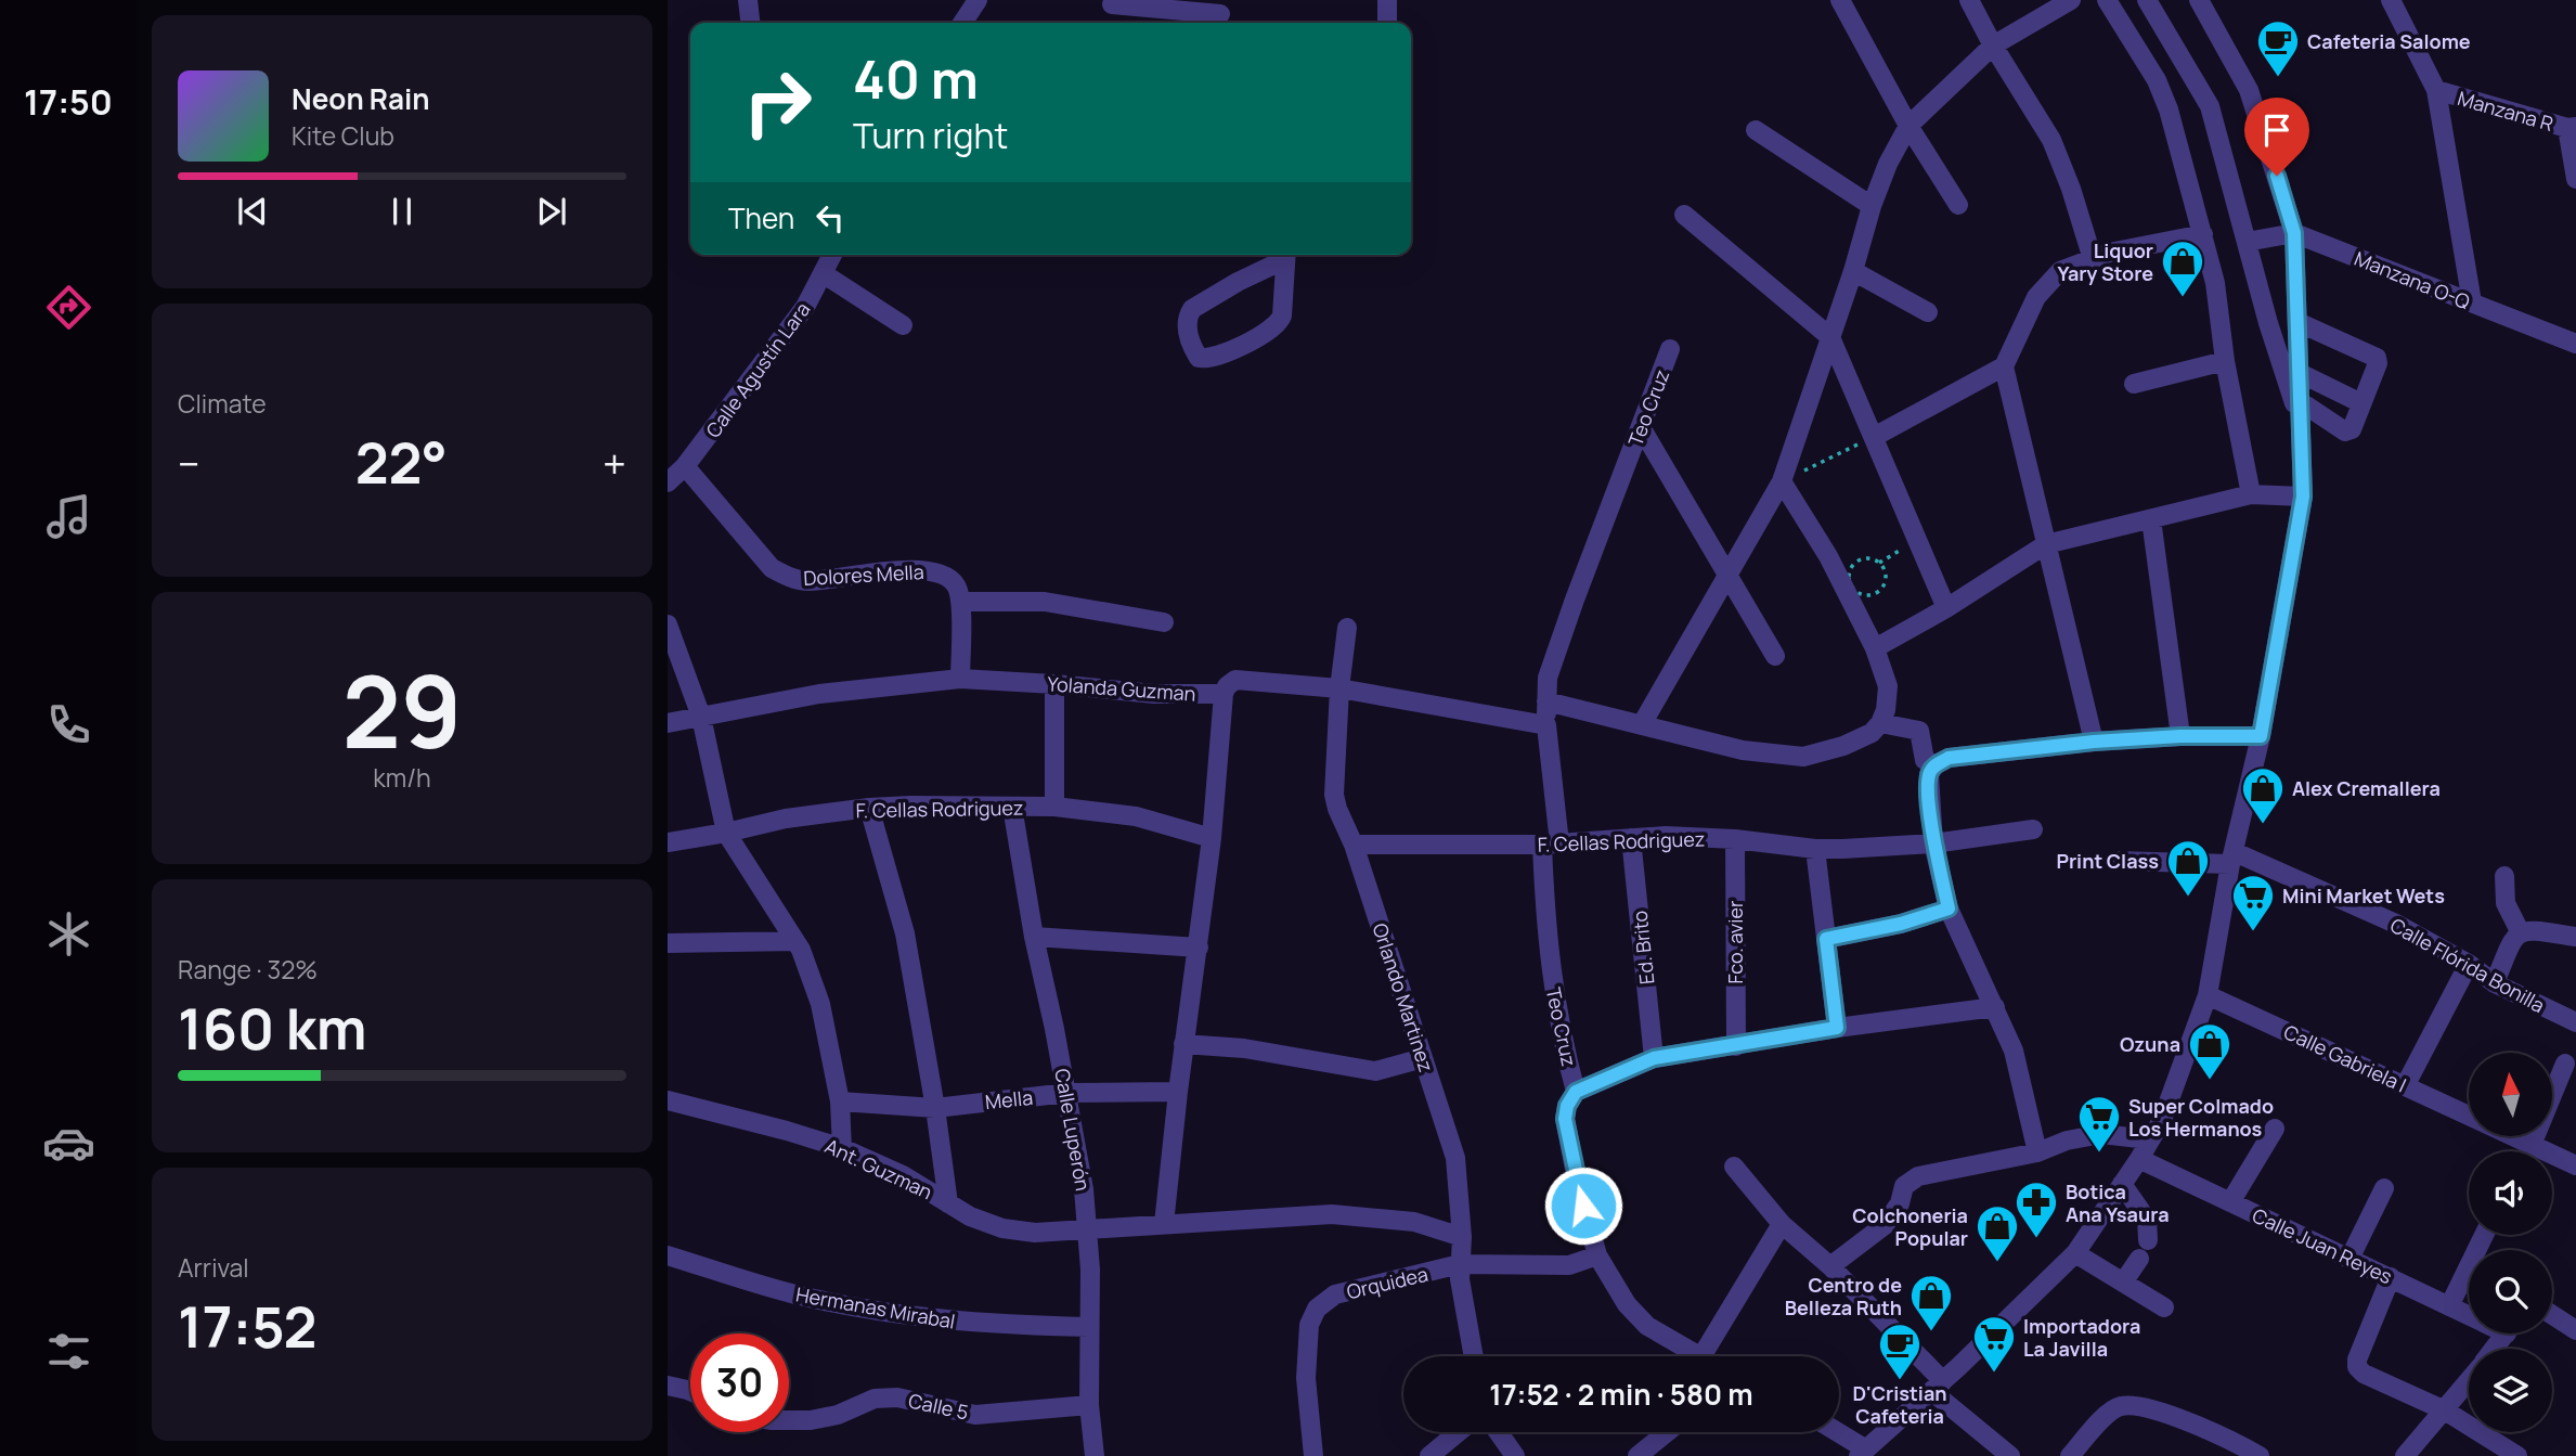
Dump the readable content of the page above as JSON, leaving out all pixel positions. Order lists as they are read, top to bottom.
{
  "streets": {
    "street": [
      "Manzana R",
      "Manzana O-Q",
      "Calle Agustín Lara",
      "Teo Cruz",
      "Dolores Mella",
      "Yolanda Guzman",
      "F. Cellas Rodriguez",
      "Fco. avier",
      "Ed. Brito",
      "Calle Flórida Bonilla",
      "Orlando Martinez",
      "Calle Gabriela I",
      "Mella",
      "Calle Luperón",
      "Ant. Guzman",
      "Calle Juan Reyes",
      "Orquidea",
      "Hermanas Mirabal",
      "Calle 5"
    ]
  },
  "crossings": [
    ["Calle Agustín Lara", "Dolores Mella"],
    ["Teo Cruz", "Yolanda Guzman"],
    ["Teo Cruz", "F. Cellas Rodriguez"],
    ["Teo Cruz", "Orquidea"],
    ["Yolanda Guzman", "Orlando Martinez"],
    ["F. Cellas Rodriguez", "Fco. avier"],
    ["F. Cellas Rodriguez", "Ed. Brito"],
    ["F. Cellas Rodriguez", "Orlando Martinez"],
    ["F. Cellas Rodriguez", "Calle Luperón"],
    ["Orlando Martinez", "Ant. Guzman"],
    ["Orlando Martinez", "Orquidea"],
    ["Mella", "Calle Luperón"],
    ["Calle Luperón", "Ant. Guzman"],
    ["Calle Luperón", "Hermanas Mirabal"],
    ["Calle Luperón", "Calle 5"]
  ],
  "places": {
    "cafe": ["Cafeteria Salome", "D'Cristian Cafeteria"],
    "shop": [
      "Liquor Yary Store",
      "Alex Cremallera",
      "Print Class",
      "Ozuna",
      "Colchoneria Popular",
      "Centro de Belleza Ruth"
    ],
    "supermarket": ["Mini Market Wets", "Super Colmado Los Hermanos", "Importadora La Javilla"],
    "pharmacy": ["Botica Ana Ysaura"]
  },
  "north": "top",
  "page": {
    "tabs": "17:50",
    "turn": ["40 m", "Turn right"],
    "song": ["Neon Rain", "Kite Club"],
    "then": "Then",
    "tile": [
      "Climate",
      ["29", "km/h"],
      ["Range · 32%", "160 km"],
      ["Arrival", "17:52"]
    ],
    "heat": ["−", "22°", "+"],
    "limit": "30",
    "trip": "17:52 · 2 min · 580 m"
  }
}
